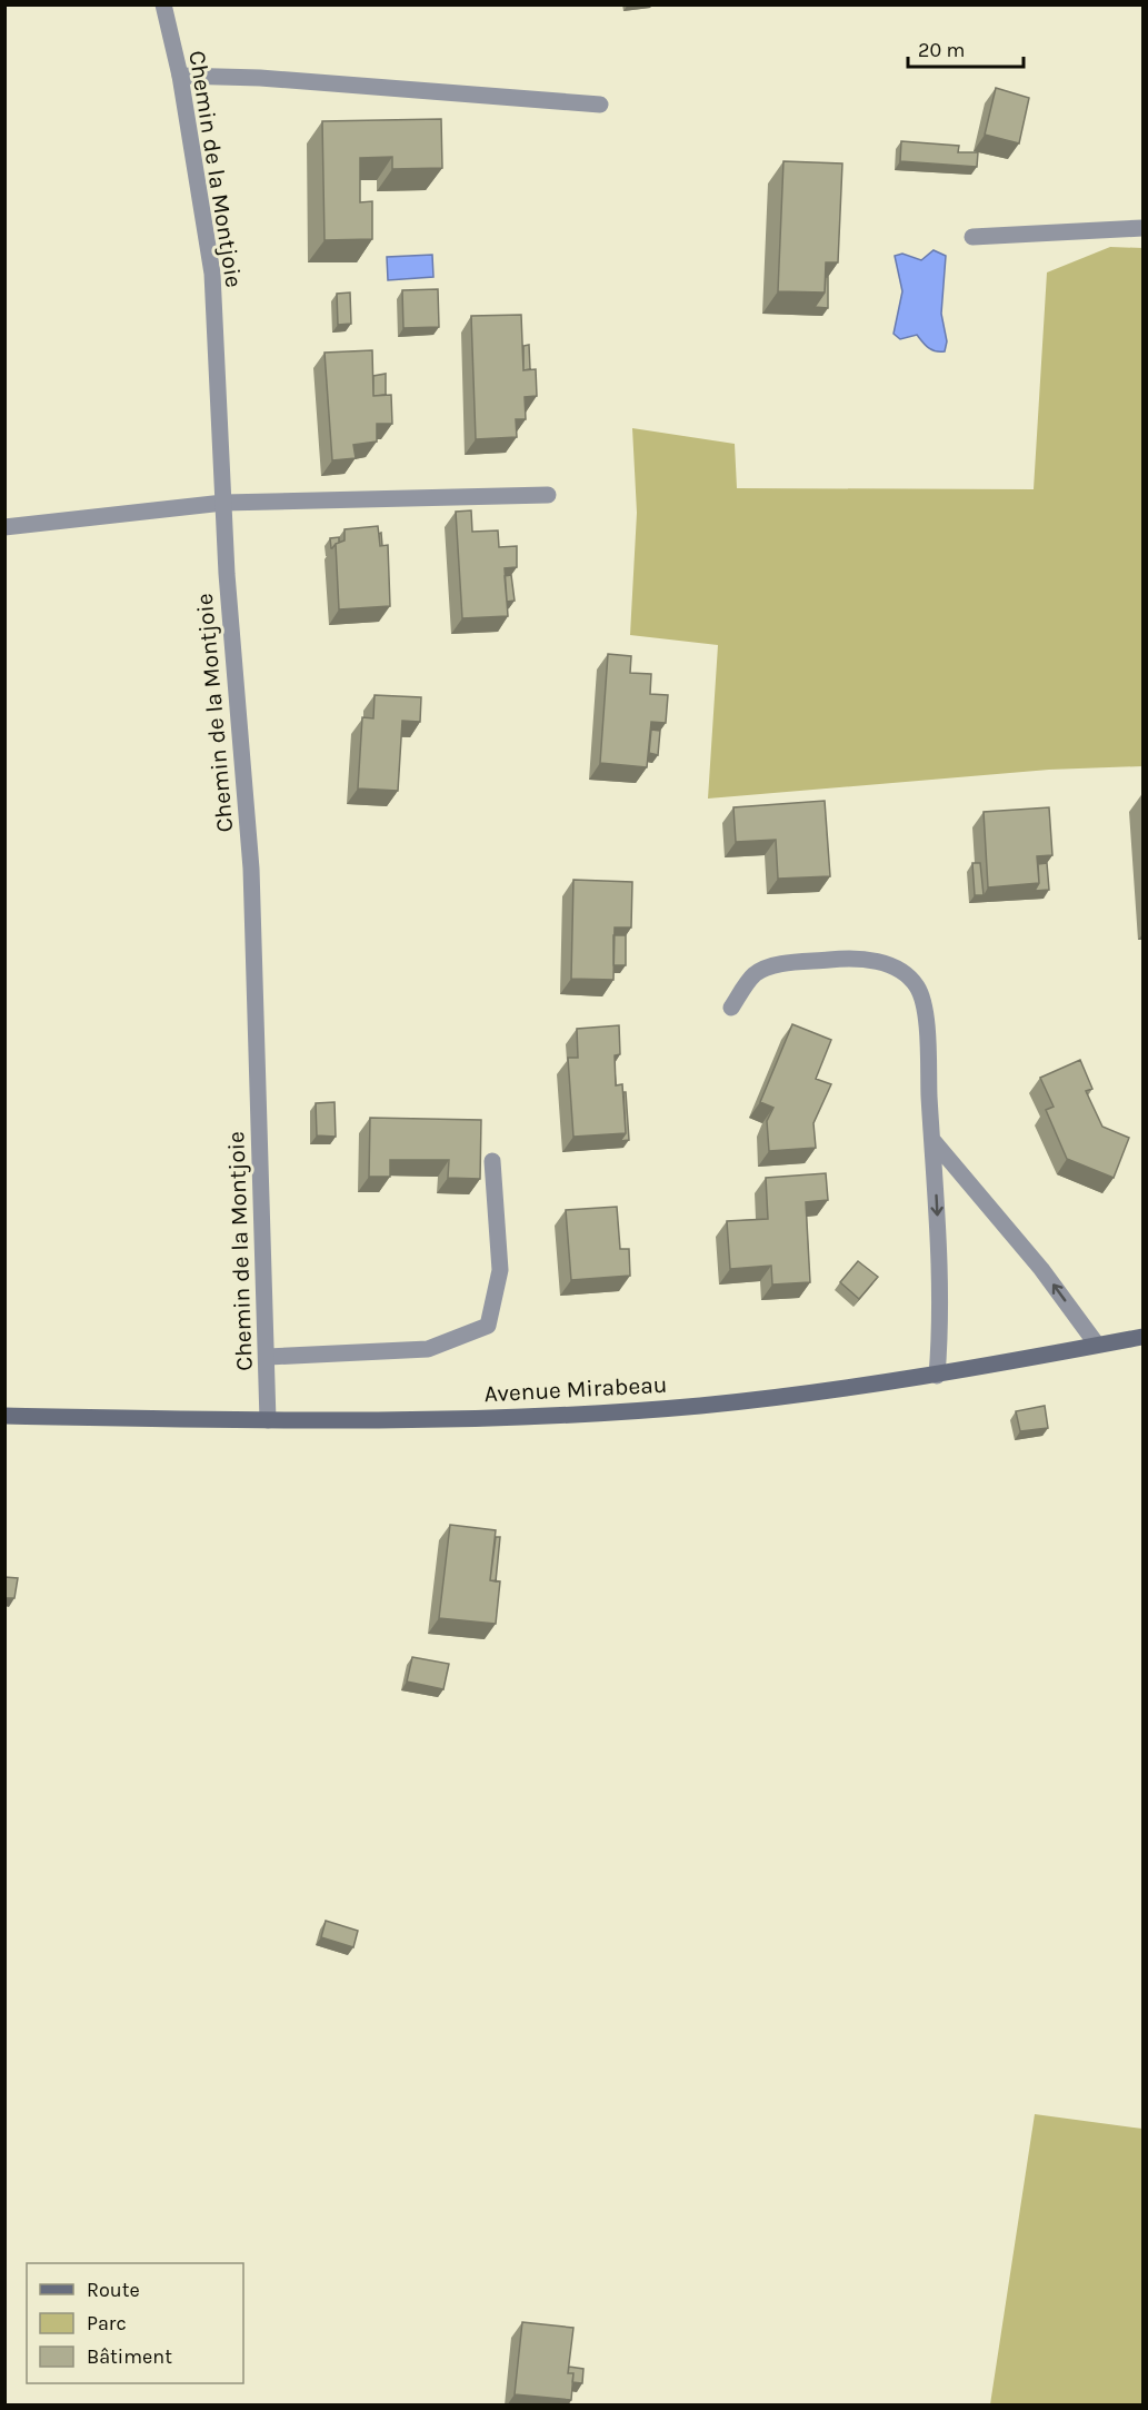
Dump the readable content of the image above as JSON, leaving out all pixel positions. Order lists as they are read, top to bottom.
{
  "streets": {
    "main road": ["Avenue Mirabeau"],
    "street": ["Chemin de la Montjoie"]
  },
  "crossings": [
    ["Chemin de la Montjoie", "Avenue Mirabeau"]
  ],
  "legend": ["Route", "Parc", "Bâtiment"],
  "scale_bar": "20 m"
}
